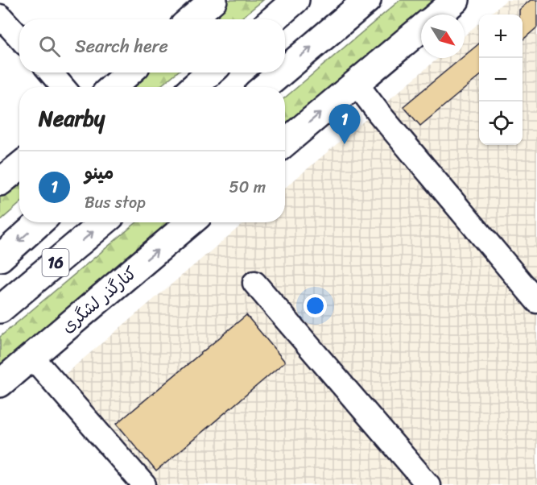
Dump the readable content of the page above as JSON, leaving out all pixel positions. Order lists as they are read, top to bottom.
{
  "streets": {
    "main road": ["16", "کنارگذر لشگری"]
  },
  "north": "bottom right",
  "page": {
    "map_buttons": ["+", "−"],
    "search": "Search here",
    "heading": "Nearby",
    "pins": "1",
    "list": [
      {
        "mark": "1",
        "name": "مینو",
        "note": "Bus stop",
        "value": "50 m"
      }
    ]
  }
}
